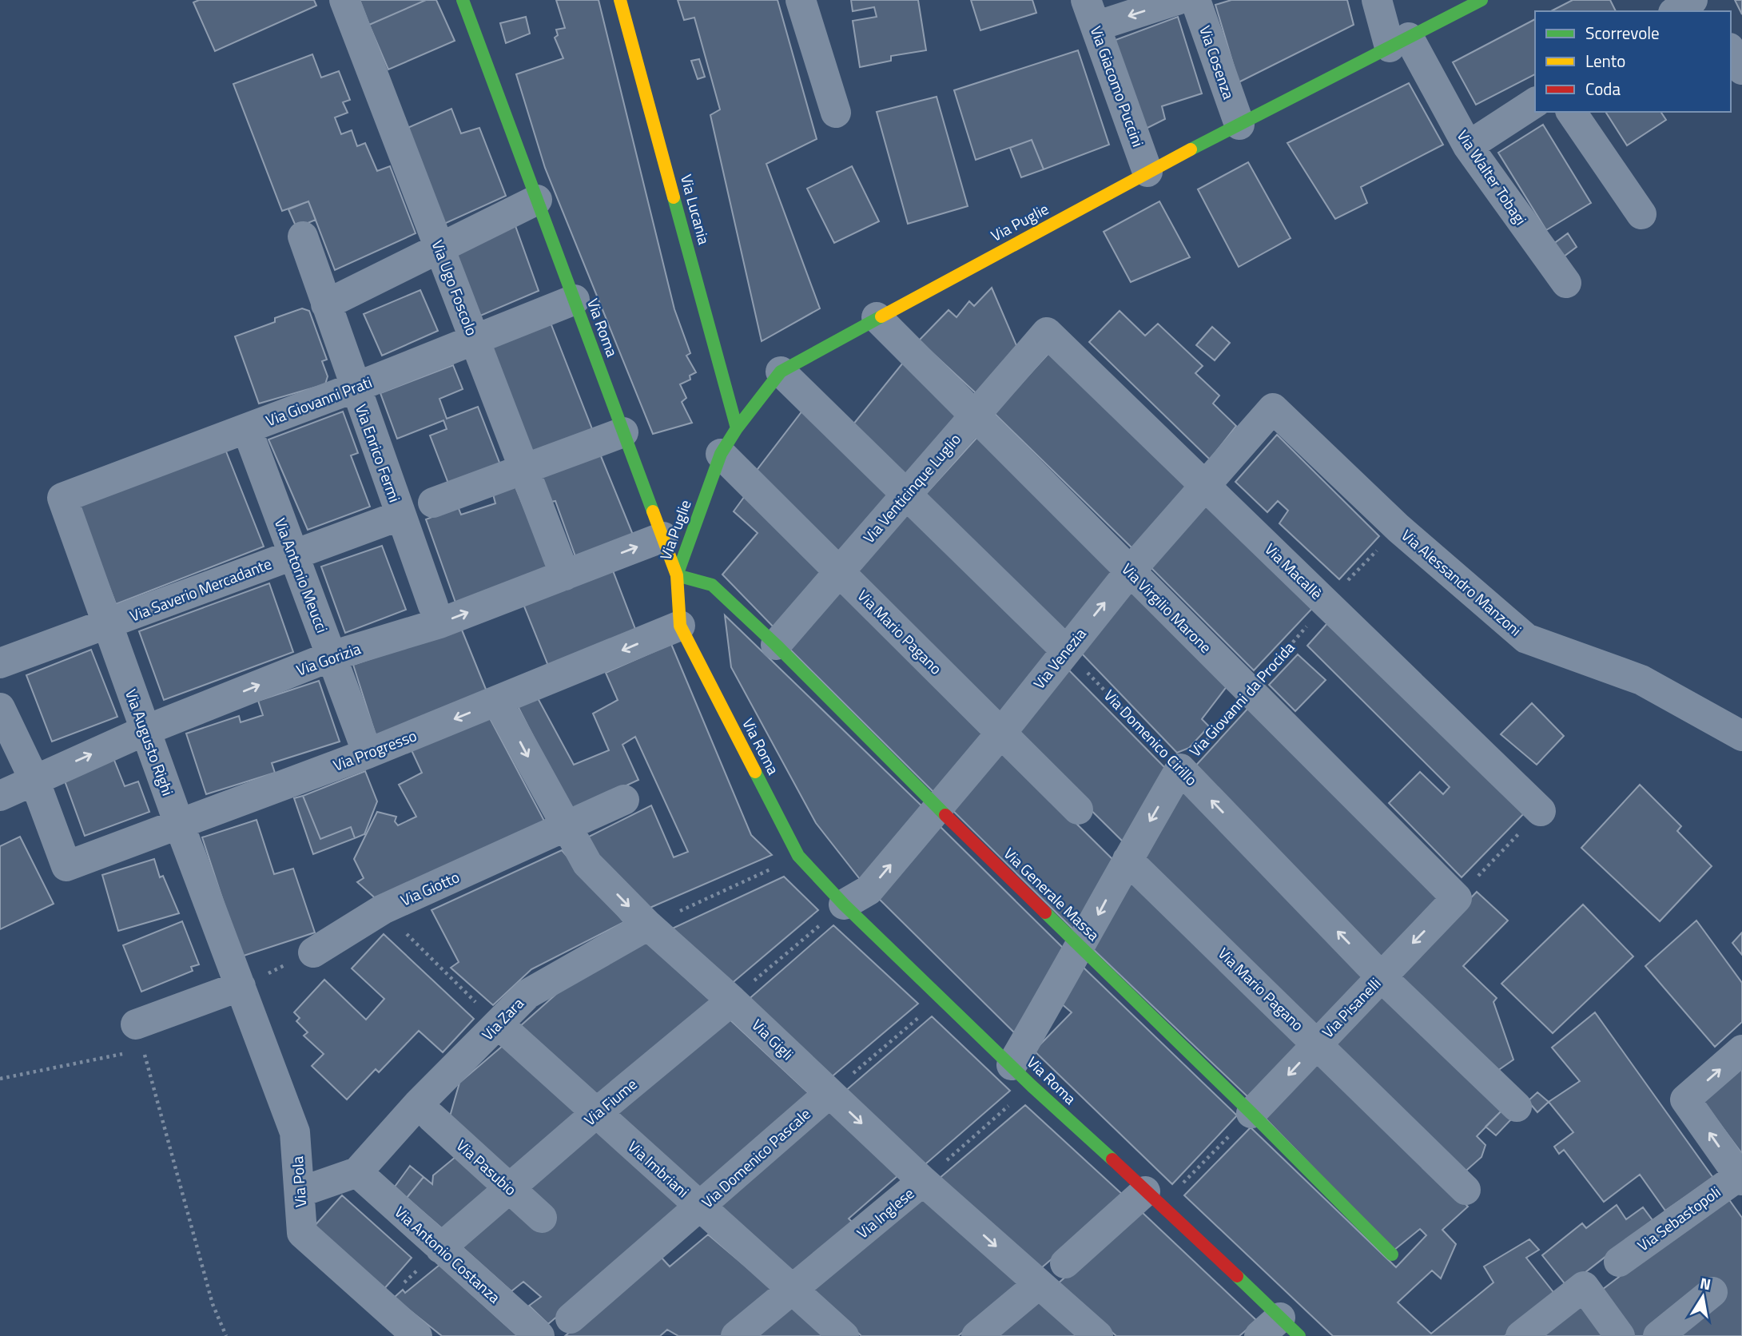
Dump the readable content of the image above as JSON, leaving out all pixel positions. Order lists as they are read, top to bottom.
{
  "streets": {
    "street": [
      "Via Cosenza",
      "Via Giacomo Puccini",
      "Via Walter Tobagi",
      "Via Lucania",
      "Via Puglie",
      "Via Ugo Foscolo",
      "Via Roma",
      "Via Giovanni Prati",
      "Via Enrico Fermi",
      "Via Venticinque Luglio",
      "Via Macallè",
      "Via Antonio Meucci",
      "Via Alessandro Manzoni",
      "Via Saverio Mercadante",
      "Via Virgilio Marone",
      "Via Mario Pagano",
      "Via Venezia",
      "Via Gorizia",
      "Via Giovanni da Procida",
      "Via Domenico Cirillo",
      "Via Augusto Righi",
      "Via Progresso",
      "Via Giotto",
      "Via Generale Massa",
      "Via Pisanelli",
      "Via Zara",
      "Via Gigli",
      "Via Fiume",
      "Via Domenico Pascale",
      "Via Pasubio",
      "Via Imbriani",
      "Via Pola",
      "Via Inglese",
      "Via Sebastopoli",
      "Via Antonio Costanza"
    ]
  },
  "crossings": [
    ["Via Cosenza", "Via Puglie"],
    ["Via Giacomo Puccini", "Via Puglie"],
    ["Via Walter Tobagi", "Via Puglie"],
    ["Via Lucania", "Via Puglie"],
    ["Via Puglie", "Via Roma"],
    ["Via Puglie", "Via Virgilio Marone"],
    ["Via Puglie", "Via Mario Pagano"],
    ["Via Puglie", "Via Generale Massa"],
    ["Via Ugo Foscolo", "Via Giovanni Prati"],
    ["Via Ugo Foscolo", "Via Gorizia"],
    ["Via Roma", "Via Giovanni Prati"],
    ["Via Roma", "Via Venezia"],
    ["Via Roma", "Via Gorizia"],
    ["Via Roma", "Via Giovanni da Procida"],
    ["Via Roma", "Via Progresso"],
    ["Via Roma", "Via Generale Massa"],
    ["Via Roma", "Via Inglese"],
    ["Via Giovanni Prati", "Via Enrico Fermi"],
    ["Via Giovanni Prati", "Via Antonio Meucci"],
    ["Via Giovanni Prati", "Via Augusto Righi"],
    ["Via Enrico Fermi", "Via Saverio Mercadante"],
    ["Via Venticinque Luglio", "Via Macallè"],
    ["Via Venticinque Luglio", "Via Virgilio Marone"],
    ["Via Venticinque Luglio", "Via Mario Pagano"],
    ["Via Venticinque Luglio", "Via Generale Massa"],
    ["Via Macallè", "Via Venezia"],
    ["Via Macallè", "Via Giovanni da Procida"],
    ["Via Antonio Meucci", "Via Saverio Mercadante"],
    ["Via Antonio Meucci", "Via Gorizia"],
    ["Via Antonio Meucci", "Via Progresso"],
    ["Via Alessandro Manzoni", "Via Venezia"],
    ["Via Alessandro Manzoni", "Via Giovanni da Procida"],
    ["Via Saverio Mercadante", "Via Augusto Righi"],
    ["Via Virgilio Marone", "Via Venezia"],
    ["Via Virgilio Marone", "Via Giovanni da Procida"],
    ["Via Virgilio Marone", "Via Pisanelli"],
    ["Via Mario Pagano", "Via Venezia"],
    ["Via Mario Pagano", "Via Giovanni da Procida"],
    ["Via Mario Pagano", "Via Pisanelli"],
    ["Via Venezia", "Via Domenico Cirillo"],
    ["Via Venezia", "Via Generale Massa"],
    ["Via Gorizia", "Via Augusto Righi"],
    ["Via Gorizia", "Via Progresso"],
    ["Via Giovanni da Procida", "Via Domenico Cirillo"],
    ["Via Giovanni da Procida", "Via Generale Massa"],
    ["Via Giovanni da Procida", "Via Inglese"],
    ["Via Domenico Cirillo", "Via Pisanelli"],
    ["Via Augusto Righi", "Via Progresso"],
    ["Via Augusto Righi", "Via Pola"],
    ["Via Progresso", "Via Gigli"],
    ["Via Giotto", "Via Gigli"],
    ["Via Generale Massa", "Via Pisanelli"],
    ["Via Zara", "Via Gigli"],
    ["Via Zara", "Via Imbriani"],
    ["Via Zara", "Via Pola"],
    ["Via Zara", "Via Antonio Costanza"],
    ["Via Gigli", "Via Fiume"],
    ["Via Gigli", "Via Domenico Pascale"],
    ["Via Gigli", "Via Inglese"],
    ["Via Fiume", "Via Pasubio"],
    ["Via Fiume", "Via Imbriani"],
    ["Via Fiume", "Via Antonio Costanza"],
    ["Via Domenico Pascale", "Via Imbriani"],
    ["Via Imbriani", "Via Inglese"]
  ],
  "one_way": [
    "Via Venezia",
    "Via Domenico Cirillo",
    "Via Pisanelli",
    "Via Gigli"
  ],
  "legend": ["Scorrevole", "Lento", "Coda"],
  "north": "top"
}
